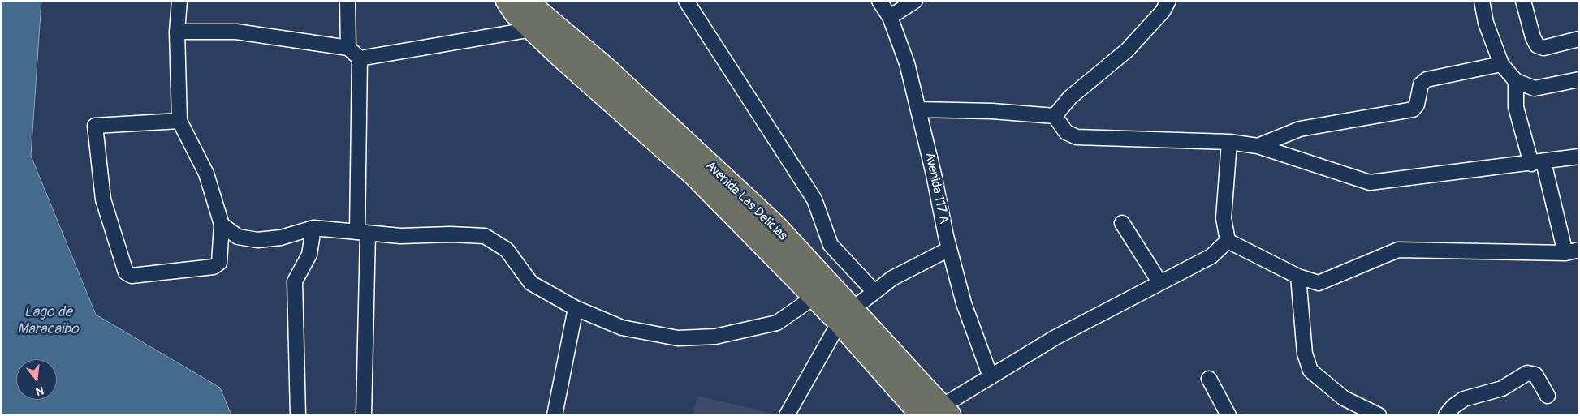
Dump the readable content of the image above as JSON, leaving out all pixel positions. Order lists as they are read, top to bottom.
{
  "streets": {
    "main road": ["Avenida Las Delicias"],
    "street": ["Avenida 117 A"]
  },
  "water": ["Lago de Maracaibo"],
  "north": "bottom"
}
